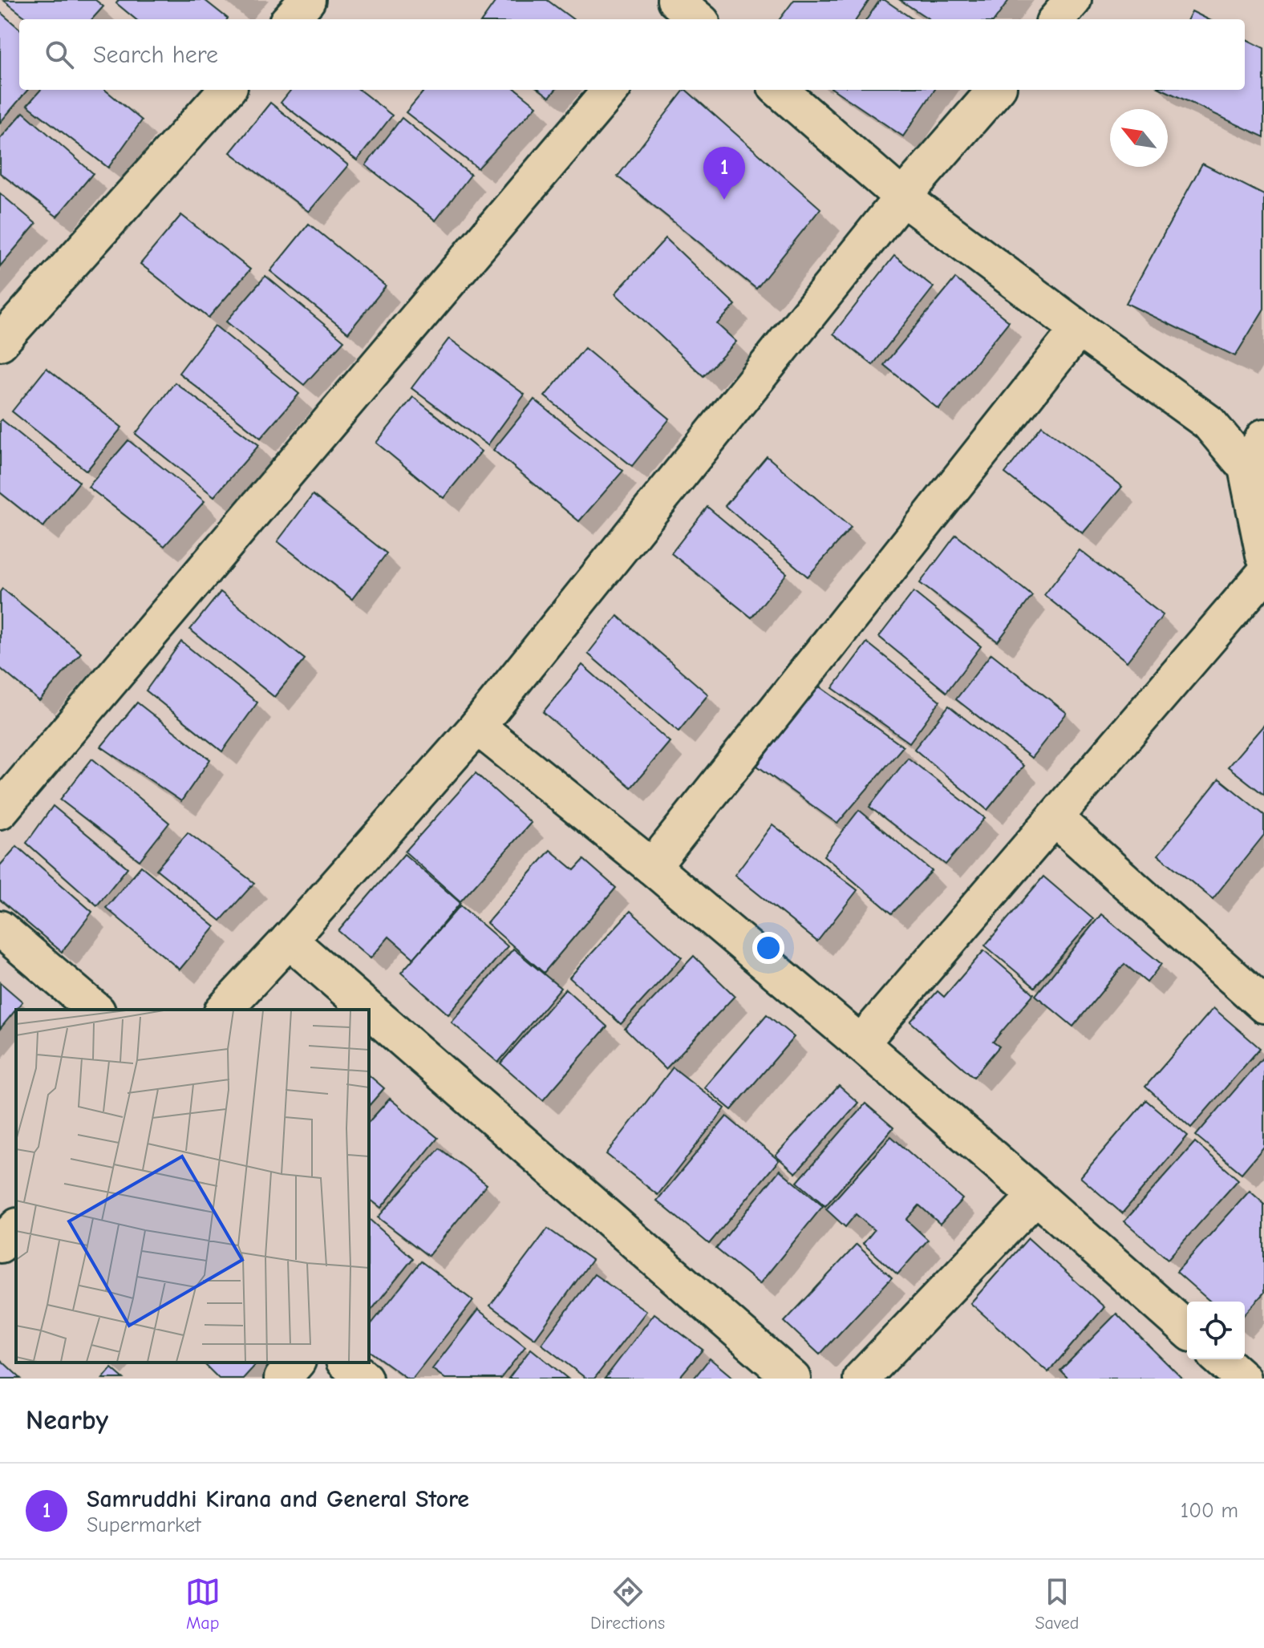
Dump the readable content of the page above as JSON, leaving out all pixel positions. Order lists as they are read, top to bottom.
{
  "north": "top left",
  "page": {
    "search": "Search here",
    "pins": "1",
    "heading": "Nearby",
    "list": [
      {
        "mark": "1",
        "name": "Samruddhi Kirana and General Store",
        "note": "Supermarket",
        "value": "100 m"
      }
    ],
    "nav": ["Map", "Directions", "Saved"]
  }
}
